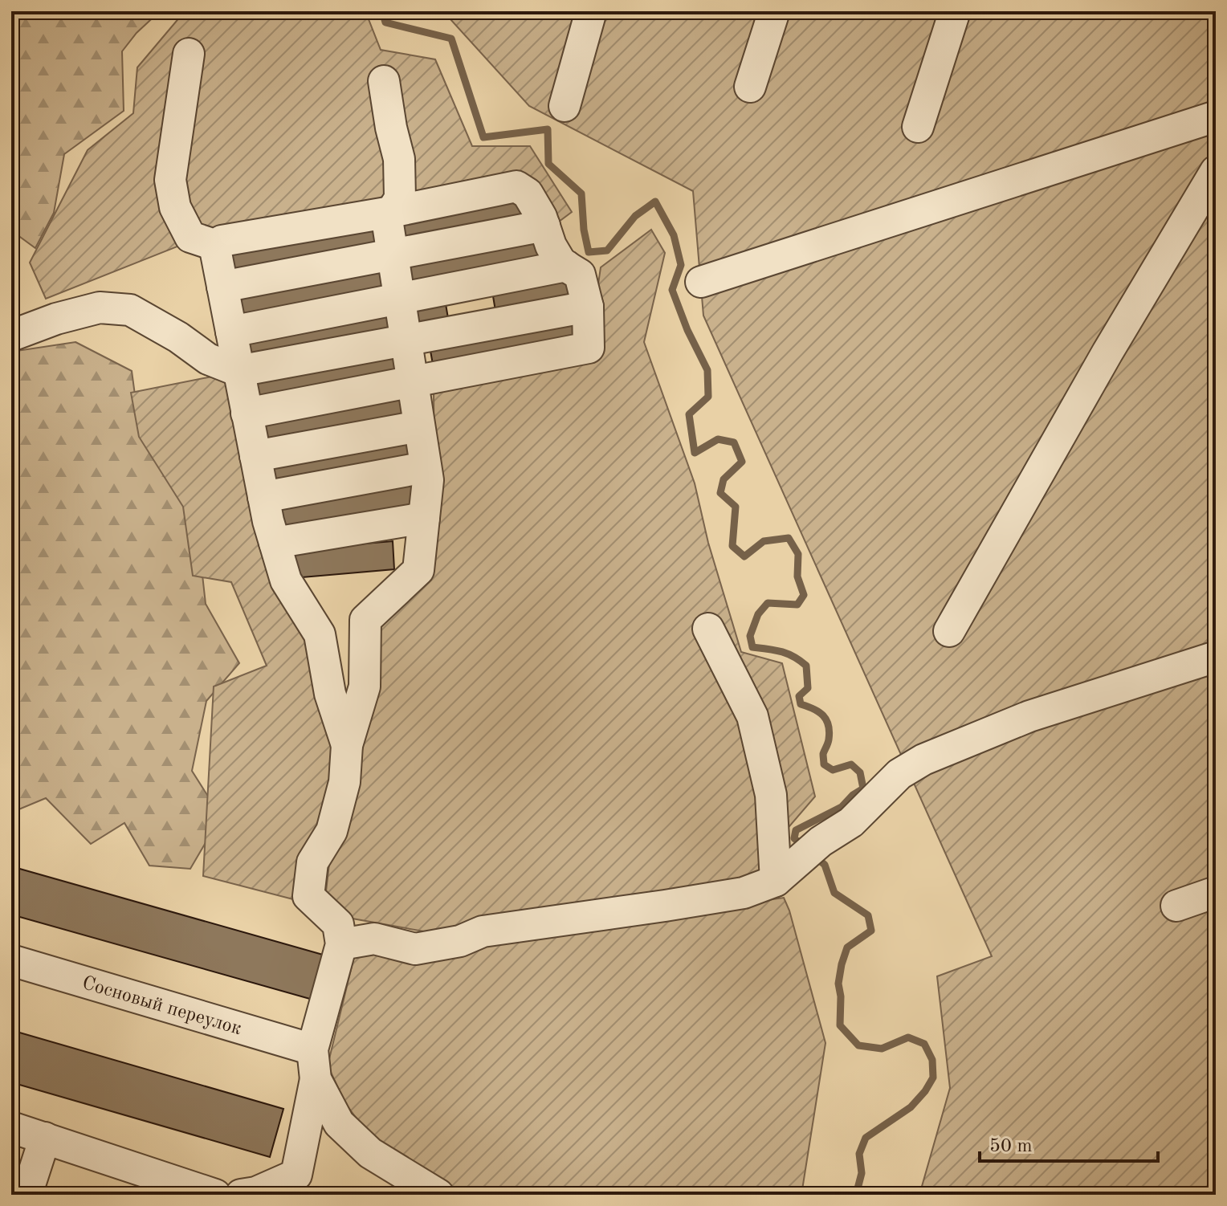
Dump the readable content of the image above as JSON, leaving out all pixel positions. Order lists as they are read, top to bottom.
{
  "streets": {
    "street": ["Сосновый переулок"]
  },
  "scale_bar": "50 m"
}
